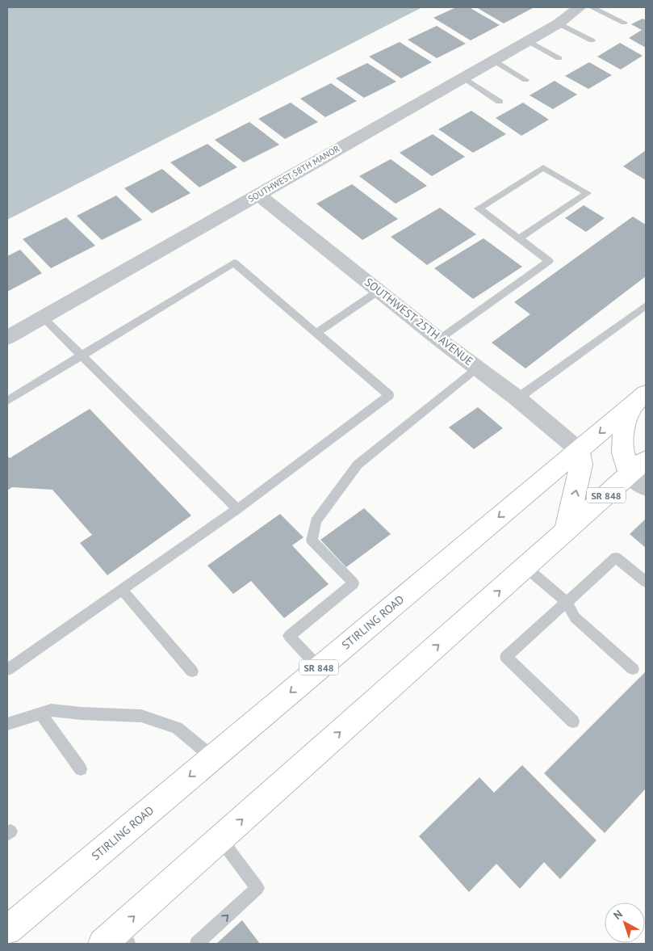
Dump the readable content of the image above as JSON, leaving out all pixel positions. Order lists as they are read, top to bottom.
{
  "streets": {
    "main road": ["SR 848", "STIRLING ROAD"],
    "street": ["SOUTHWEST 58TH MANOR", "SOUTHWEST 25TH AVENUE"]
  },
  "crossings": [
    ["SOUTHWEST 58TH MANOR", "SOUTHWEST 25TH AVENUE"],
    ["SOUTHWEST 25TH AVENUE", "STIRLING ROAD"]
  ],
  "north": "top left"
}
